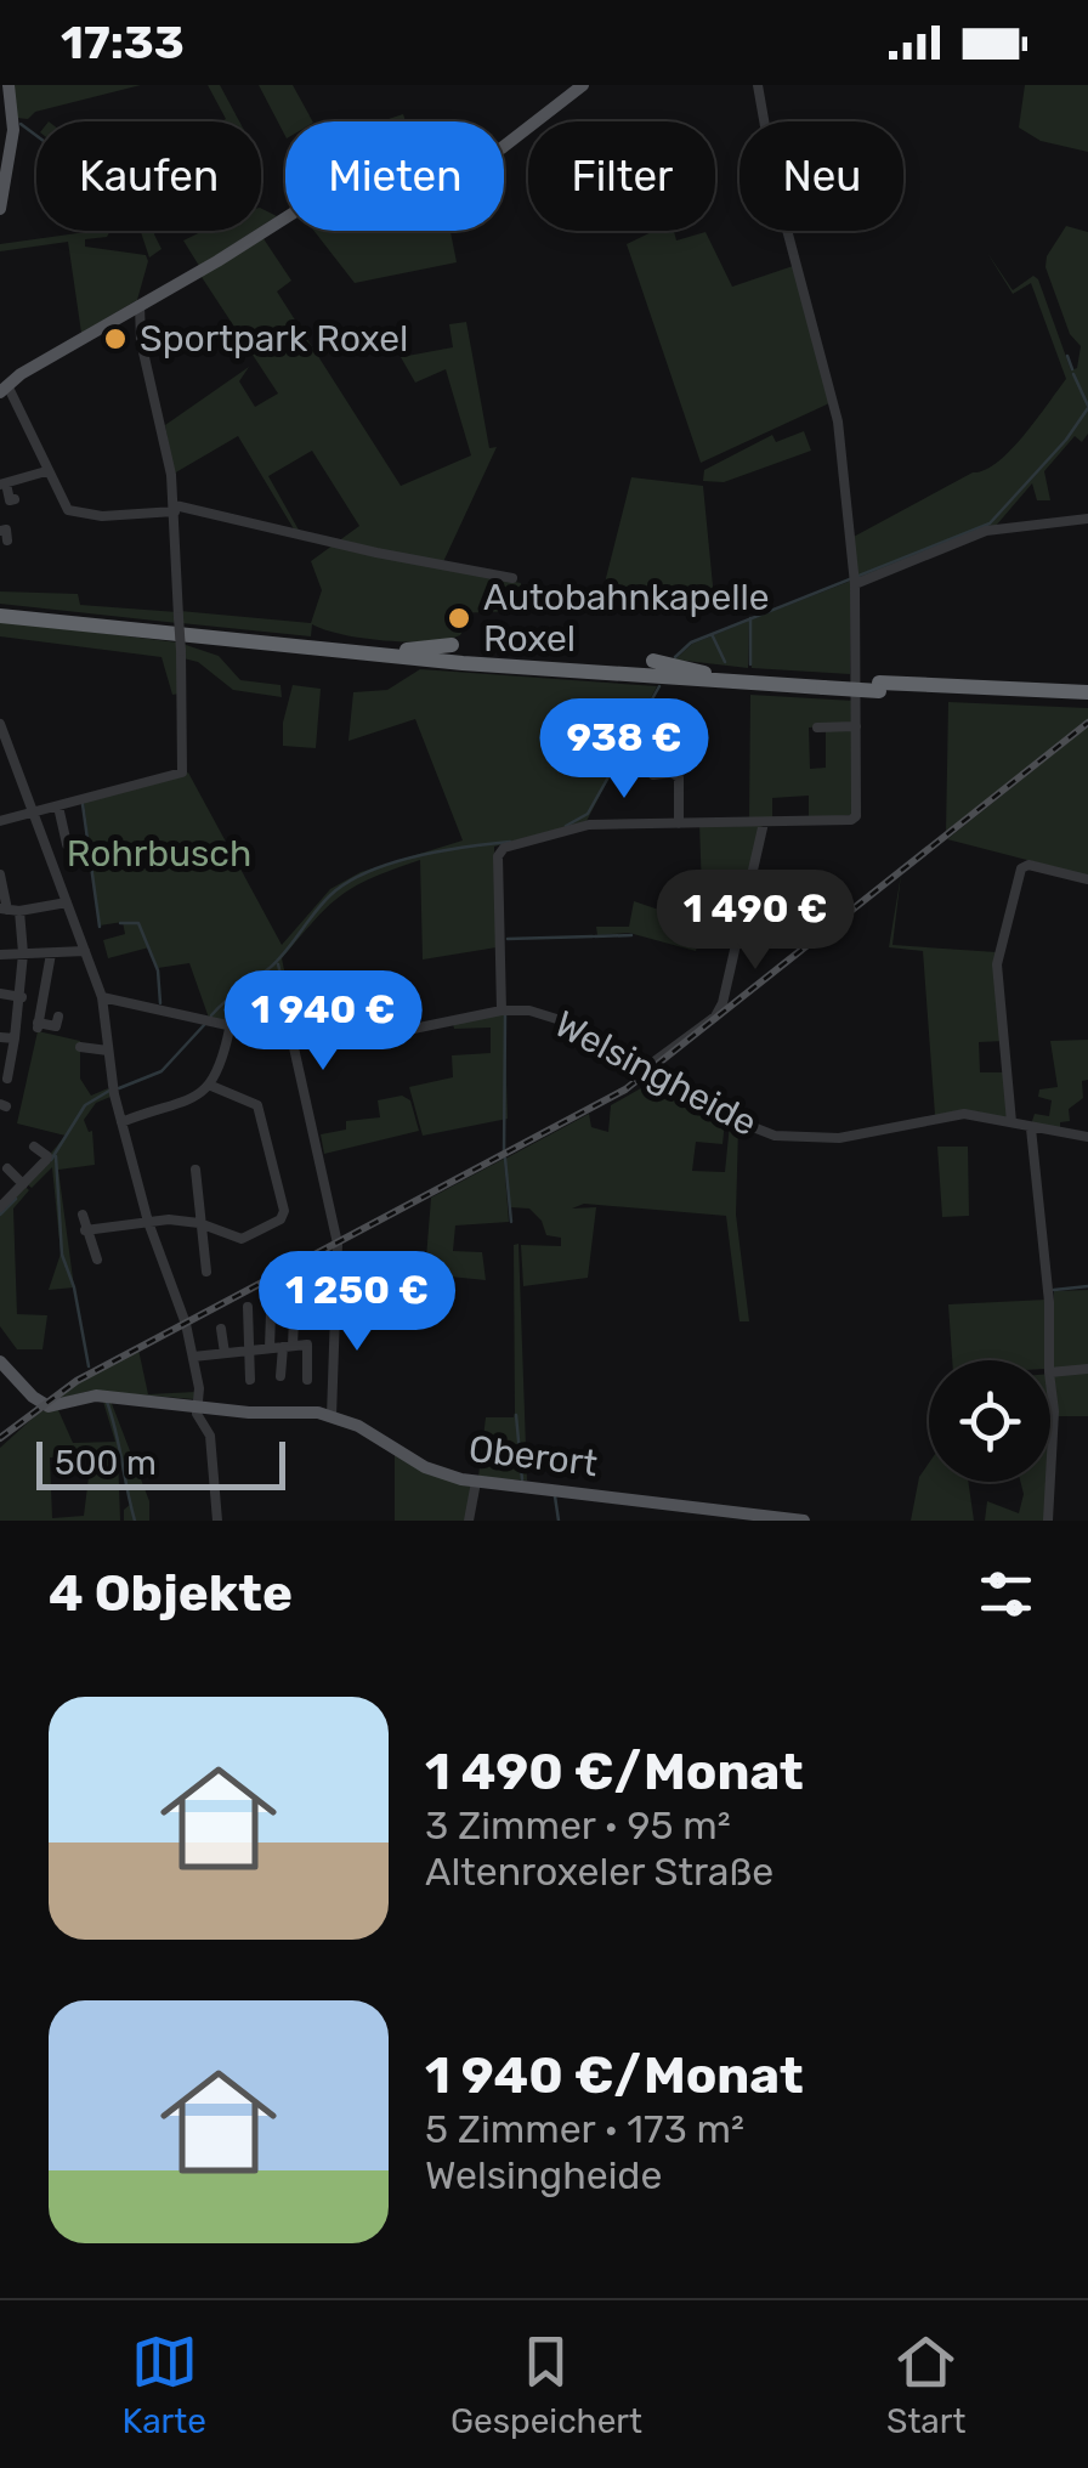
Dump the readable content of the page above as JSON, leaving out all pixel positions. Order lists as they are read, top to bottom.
{
  "streets": {
    "main road": ["Oberort"],
    "street": ["Welsingheide"]
  },
  "parks": ["Rohrbusch"],
  "places": ["Sportpark Roxel", "Autobahnkapelle Roxel"],
  "scale_bar": "500 m",
  "page": {
    "status": "17:33",
    "chip": [
      "Kaufen",
      "Mieten",
      "Filter",
      "Neu"
    ],
    "price": [
      "938 €",
      "1 490 €",
      "1 940 €",
      "1 250 €"
    ],
    "scale": "500 m",
    "heading": "4 Objekte",
    "list": [
      {
        "name": "1 490 €/Monat",
        "note": "3 Zimmer · 95 m² · Altenroxeler Straße"
      },
      {
        "name": "1 940 €/Monat",
        "note": "5 Zimmer · 173 m² · Welsingheide"
      }
    ],
    "tabs": ["Karte", "Gespeichert", "Start"]
  }
}
